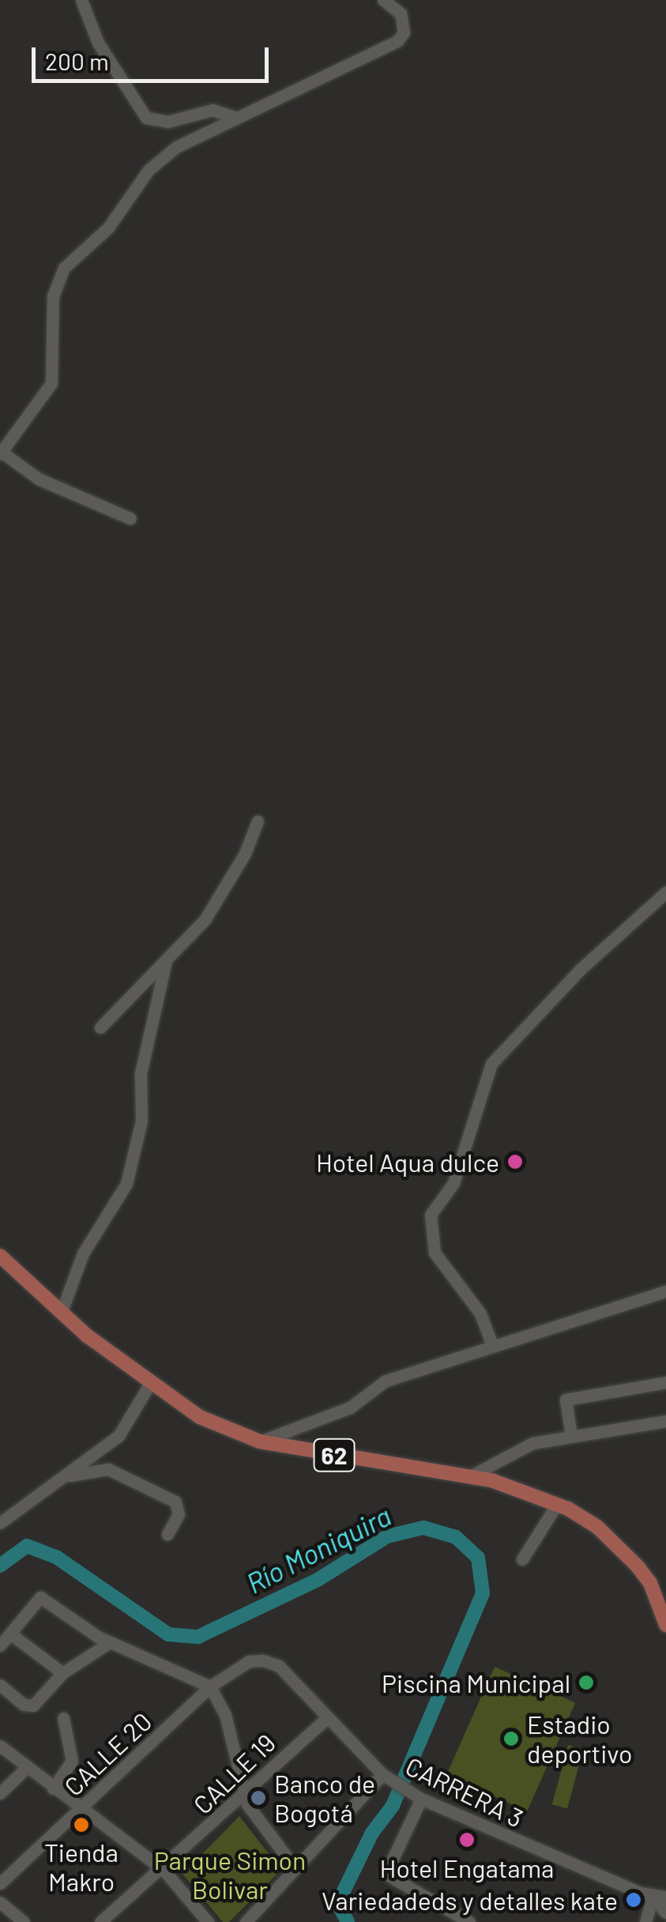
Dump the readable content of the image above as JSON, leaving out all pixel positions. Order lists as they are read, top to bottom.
{
  "streets": {
    "main road": ["62"],
    "street": ["CALLE 20", "CALLE 19", "CARRERA 3"]
  },
  "crossings": [
    ["CALLE 20", "CARRERA 3"],
    ["CALLE 19", "CARRERA 3"]
  ],
  "water": ["Río Moniquira"],
  "parks": ["Parque Simon Bolivar"],
  "places": [
    "Hotel Aqua dulce",
    "Piscina Municipal",
    "Estadio deportivo",
    "Banco de Bogotá",
    "Tienda Makro",
    "Hotel Engatama",
    "Variedadeds y detalles kate"
  ],
  "scale_bar": "200 m"
}
